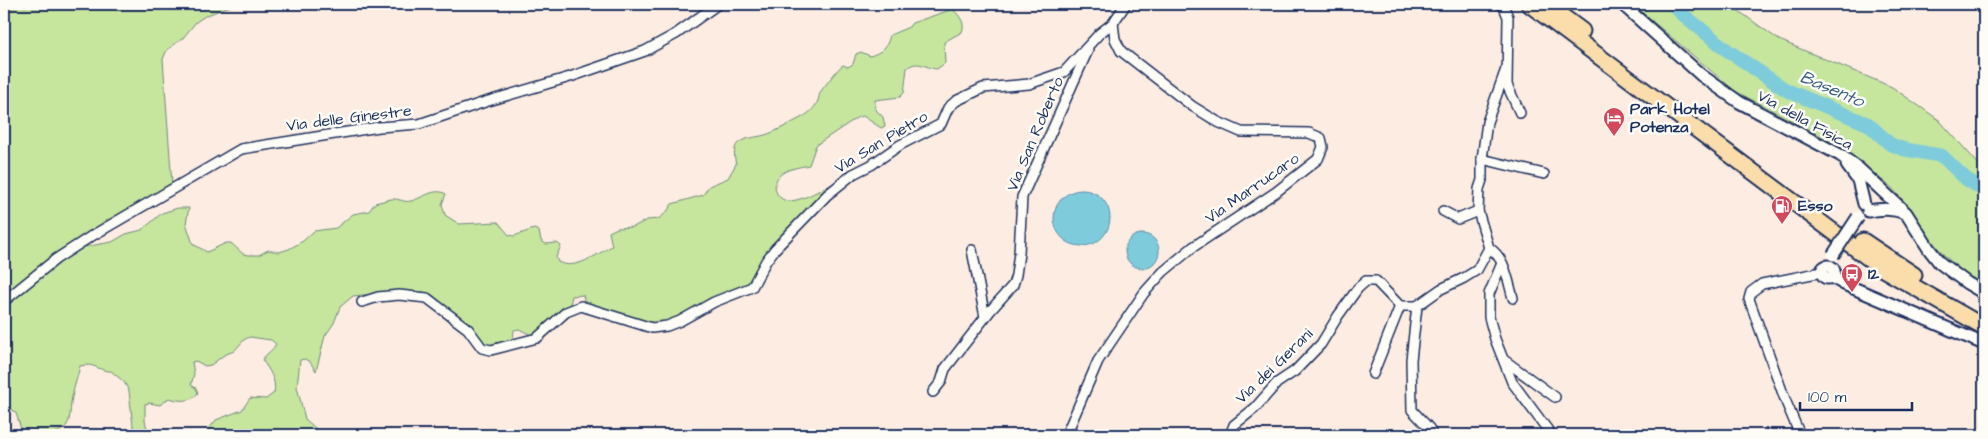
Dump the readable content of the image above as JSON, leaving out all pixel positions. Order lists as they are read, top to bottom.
{
  "streets": {
    "street": [
      "Via delle Ginestre",
      "Via della Fisica",
      "Via San Roberto",
      "Via San Pietro",
      "Via Marrucaro",
      "Via dei Gerani"
    ]
  },
  "crossings": [
    ["Via San Roberto", "Via San Pietro"],
    ["Via San Pietro", "Via Marrucaro"]
  ],
  "water": ["Basento"],
  "places": {
    "hotel": ["Park Hotel Potenza"],
    "fuel station": ["Esso"],
    "bus stop": ["12"]
  },
  "scale_bar": "100 m"
}
